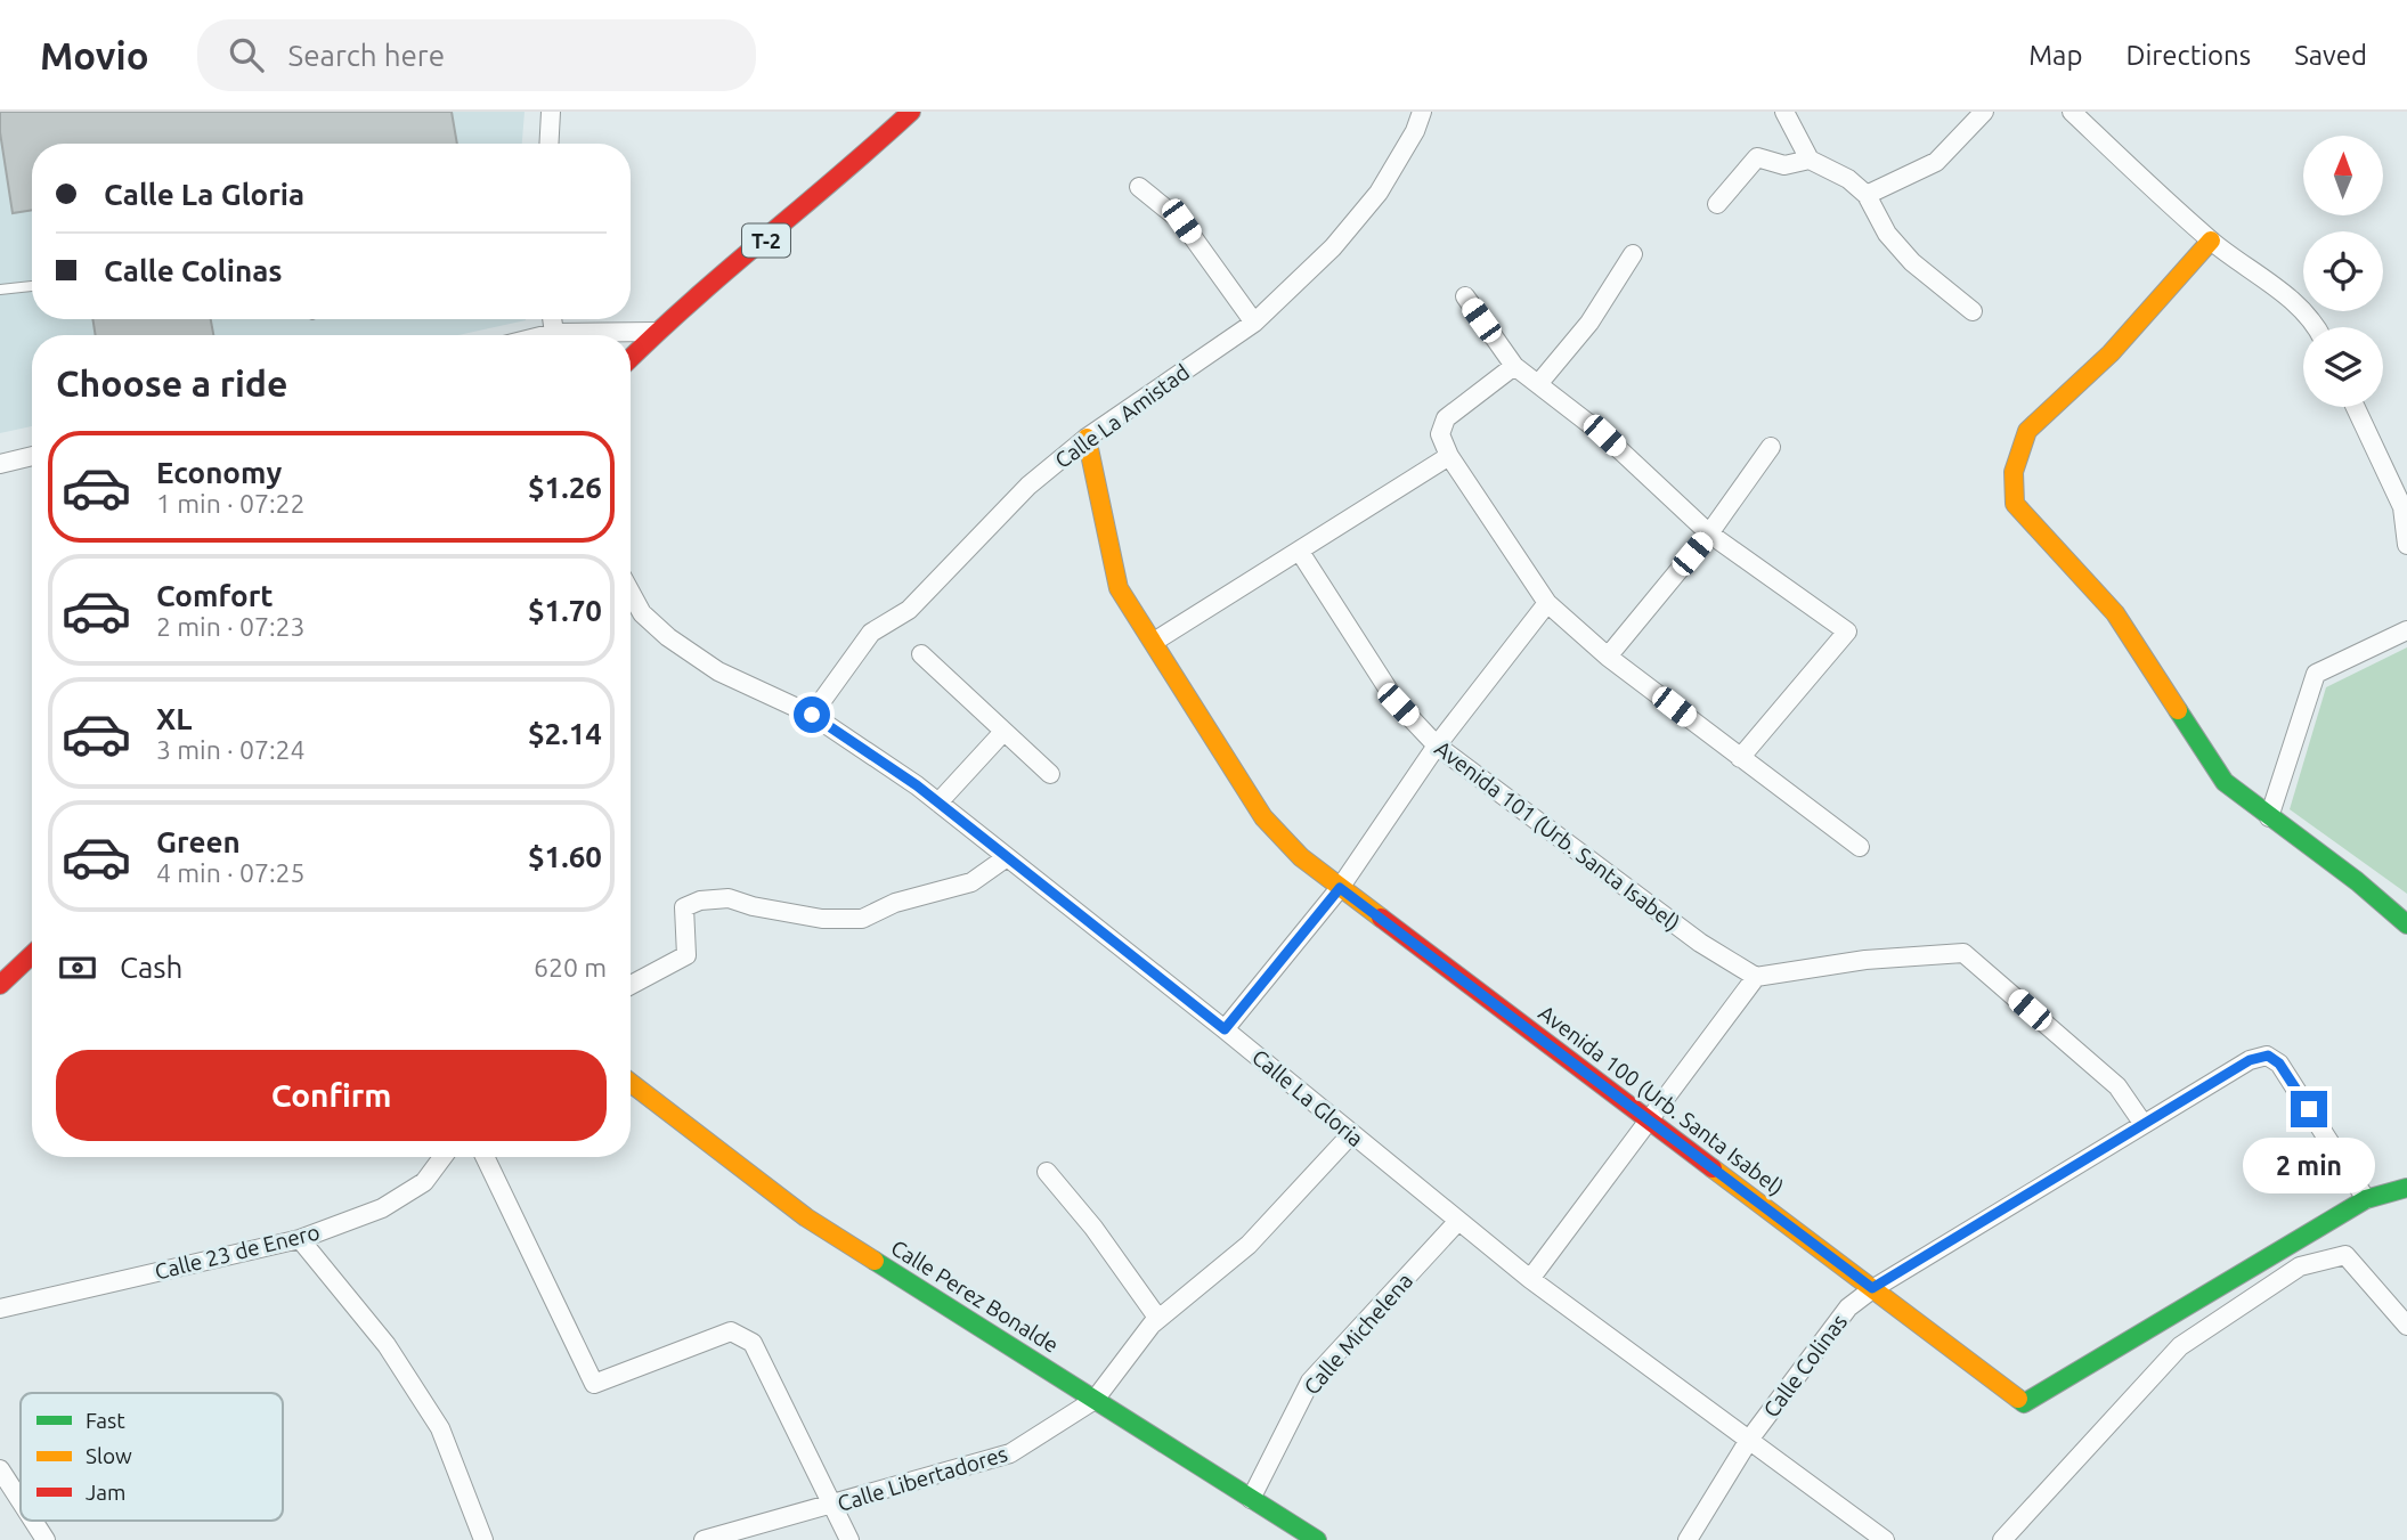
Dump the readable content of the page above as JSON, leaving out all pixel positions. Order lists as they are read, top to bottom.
{
  "streets": {
    "main road": ["T-2", "Avenida 100 (Urb. Santa Isabel)", "Calle Perez Bonalde"],
    "street": [
      "Calle La Amistad",
      "Avenida 101 (Urb. Santa Isabel)",
      "Calle La Gloria",
      "Calle 23 de Enero",
      "Calle Michelena",
      "Calle Colinas",
      "Calle Libertadores"
    ]
  },
  "crossings": [
    ["Calle La Amistad", "Calle La Gloria"],
    ["Calle La Amistad", "Avenida 100 (Urb. Santa Isabel)"],
    ["Calle La Gloria", "Calle Michelena"],
    ["Calle La Gloria", "Calle Colinas"],
    ["Calle La Gloria", "Calle Libertadores"],
    ["Avenida 100 (Urb. Santa Isabel)", "Calle Colinas"],
    ["Calle Perez Bonalde", "Calle Michelena"],
    ["Calle Perez Bonalde", "Calle Libertadores"]
  ],
  "legend": ["Fast", "Slow", "Jam"],
  "north": "top",
  "page": {
    "header": "Movio",
    "search": "Search here",
    "nav": ["Map", "Directions", "Saved"],
    "banner": ["Calle La Gloria", "Calle Colinas"],
    "heading": "Choose a ride",
    "list": [
      {
        "name": "Economy",
        "note": "1 min · 07:22",
        "value": "$1.26"
      },
      {
        "name": "Comfort",
        "note": "2 min · 07:23",
        "value": "$1.70"
      },
      {
        "name": "XL",
        "note": "3 min · 07:24",
        "value": "$2.14"
      },
      {
        "name": "Green",
        "note": "4 min · 07:25",
        "value": "$1.60"
      }
    ],
    "pay": ["Cash", "620 m"],
    "buttons": "Confirm",
    "bubble": "2 min"
  }
}
